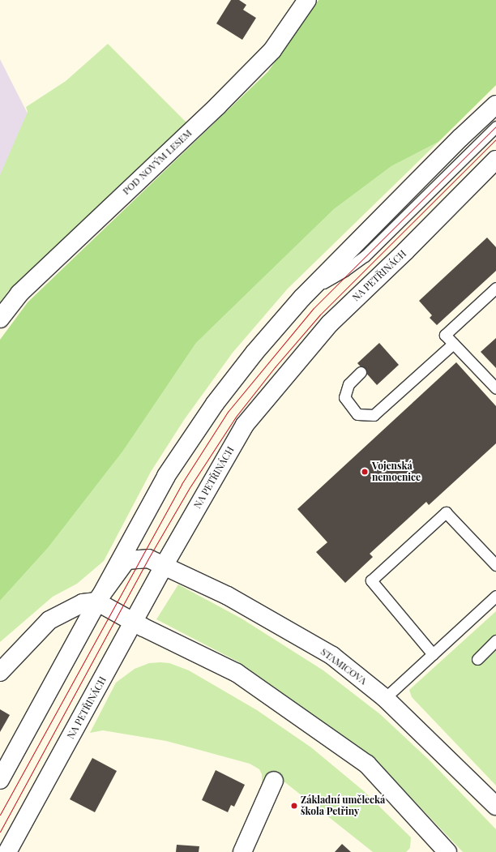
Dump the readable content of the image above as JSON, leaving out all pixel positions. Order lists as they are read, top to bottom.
{
  "streets": {
    "street": ["POD NOVÝM LESEM", "NA PETŘINÁCH", "STAMICOVA"]
  },
  "crossings": [
    ["NA PETŘINÁCH", "STAMICOVA"]
  ],
  "places": ["Vojenská nemocnice", "Základní umělecká škola Petřiny"]
}
